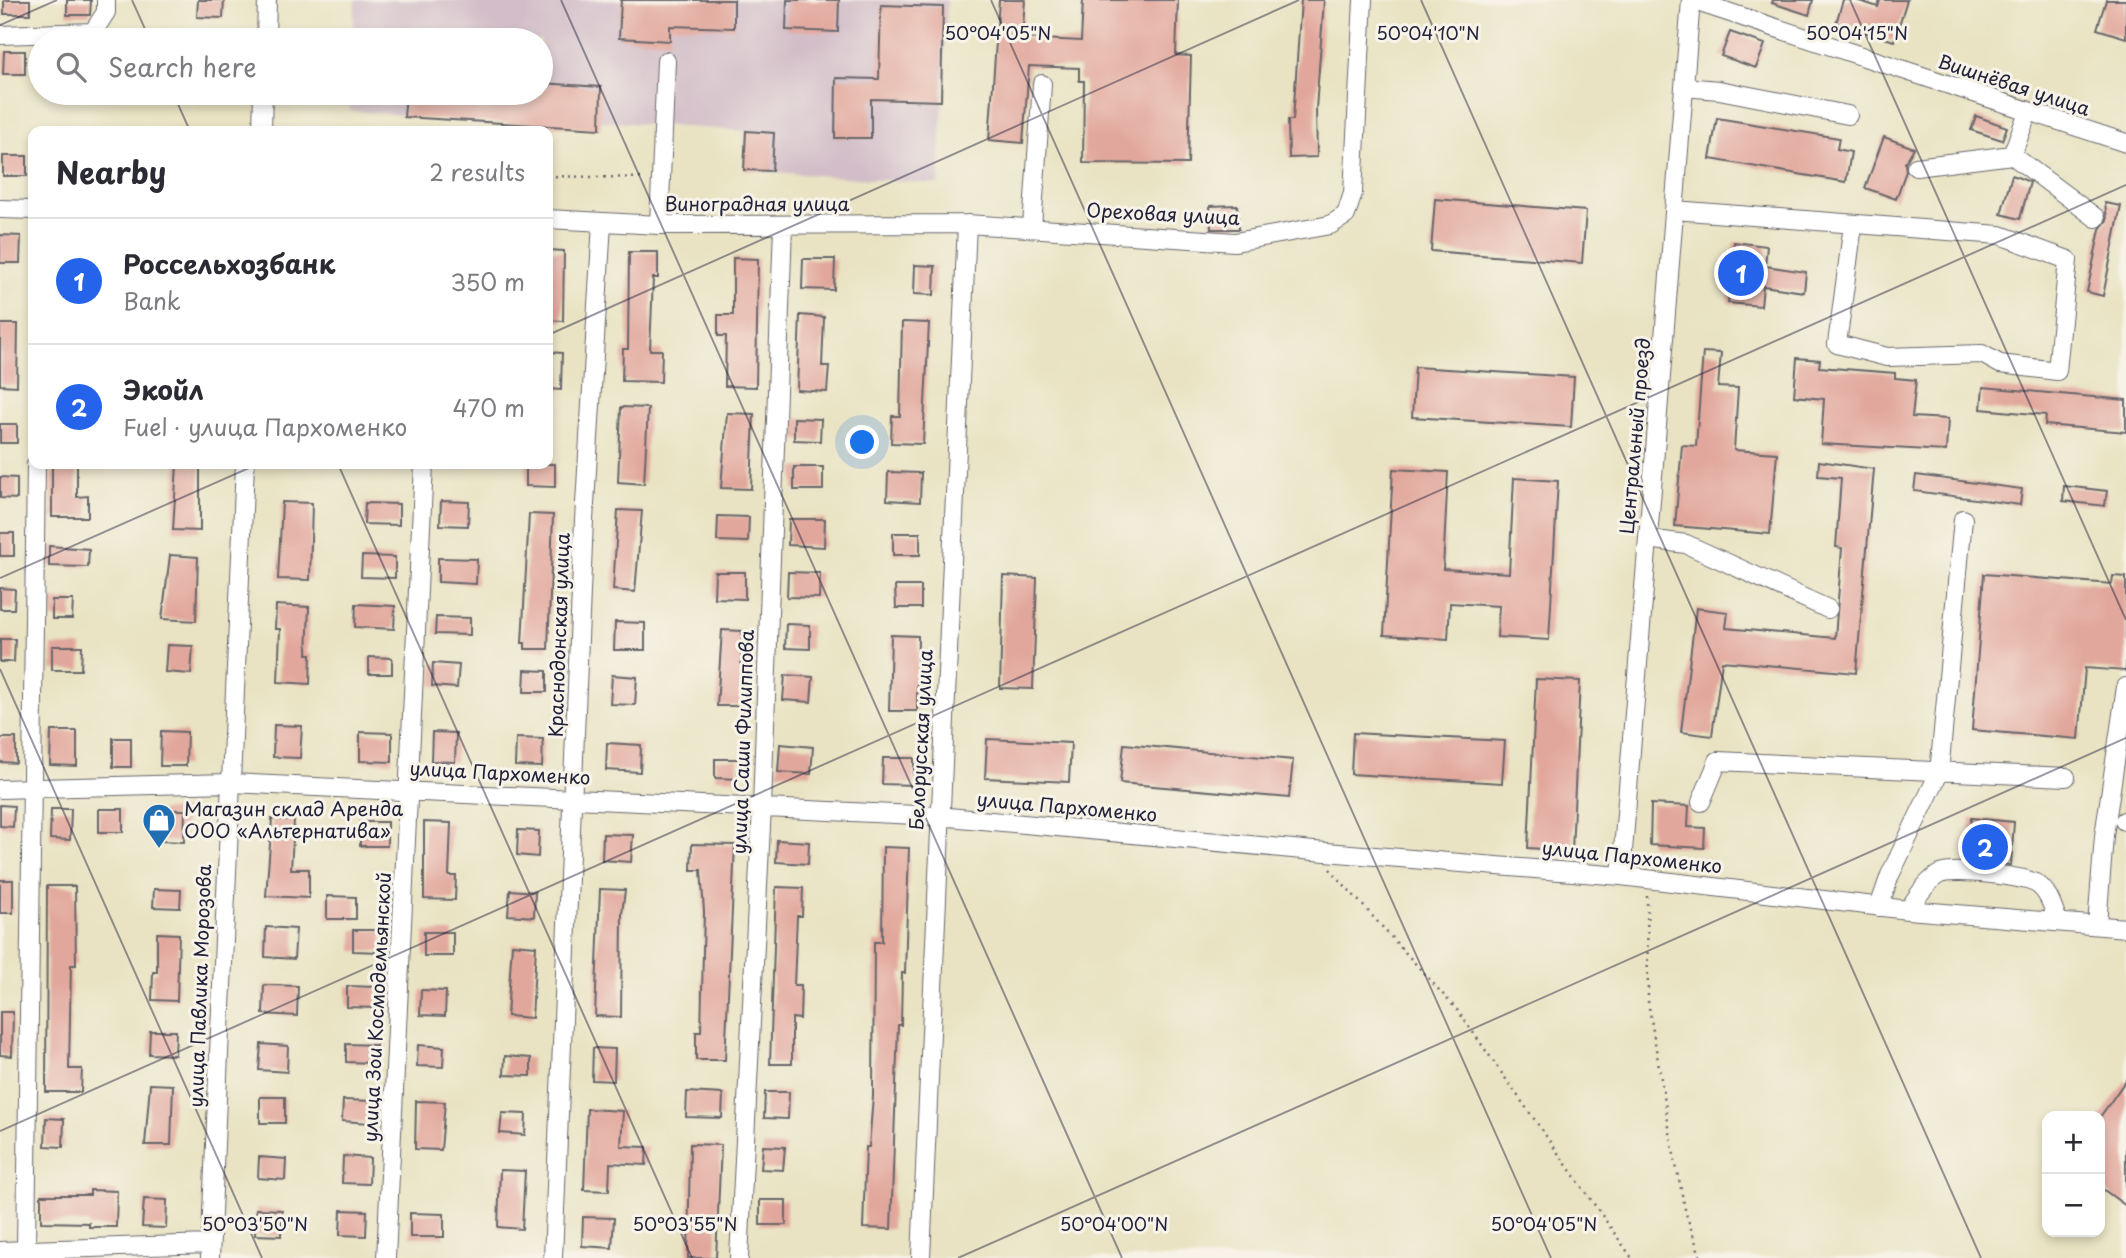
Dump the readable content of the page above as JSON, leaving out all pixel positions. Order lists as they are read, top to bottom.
{
  "streets": {
    "street": [
      "Вишнёвая улица",
      "Виноградная улица",
      "Ореховая улица",
      "Центральный проезд",
      "Краснодонская улица",
      "Белорусская улица",
      "улица Саши Филиппова",
      "улица Пархоменко",
      "улица Павлика Морозова",
      "улица Зои Космодемьянской"
    ]
  },
  "crossings": [
    ["Вишнёвая улица", "Центральный проезд"],
    ["Виноградная улица", "Ореховая улица"],
    ["Виноградная улица", "Краснодонская улица"],
    ["Виноградная улица", "Белорусская улица"],
    ["Виноградная улица", "улица Саши Филиппова"],
    ["Ореховая улица", "Белорусская улица"],
    ["Центральный проезд", "улица Пархоменко"],
    ["Краснодонская улица", "улица Пархоменко"],
    ["Белорусская улица", "улица Пархоменко"],
    ["улица Саши Филиппова", "улица Пархоменко"],
    ["улица Пархоменко", "улица Павлика Морозова"],
    ["улица Пархоменко", "улица Зои Космодемьянской"]
  ],
  "places": {
    "shop": ["Магазин склад Аренда ООО «Альтернатива»"]
  },
  "page": {
    "search": "Search here",
    "heading": ["Nearby", "2 results"],
    "list": [
      {
        "mark": "1",
        "name": "Россельхозбанк",
        "note": "Bank",
        "value": "350 m"
      },
      {
        "mark": "2",
        "name": "Экойл",
        "note": "Fuel · улица Пархоменко",
        "value": "470 m"
      }
    ],
    "pins": ["1", "2"],
    "map_buttons": ["+", "−"]
  },
  "coordinates": [
    "50°04'05\"N",
    "50°04'10\"N",
    "50°04'15\"N",
    "50°03'50\"N",
    "50°03'55\"N",
    "50°04'00\"N"
  ]
}
